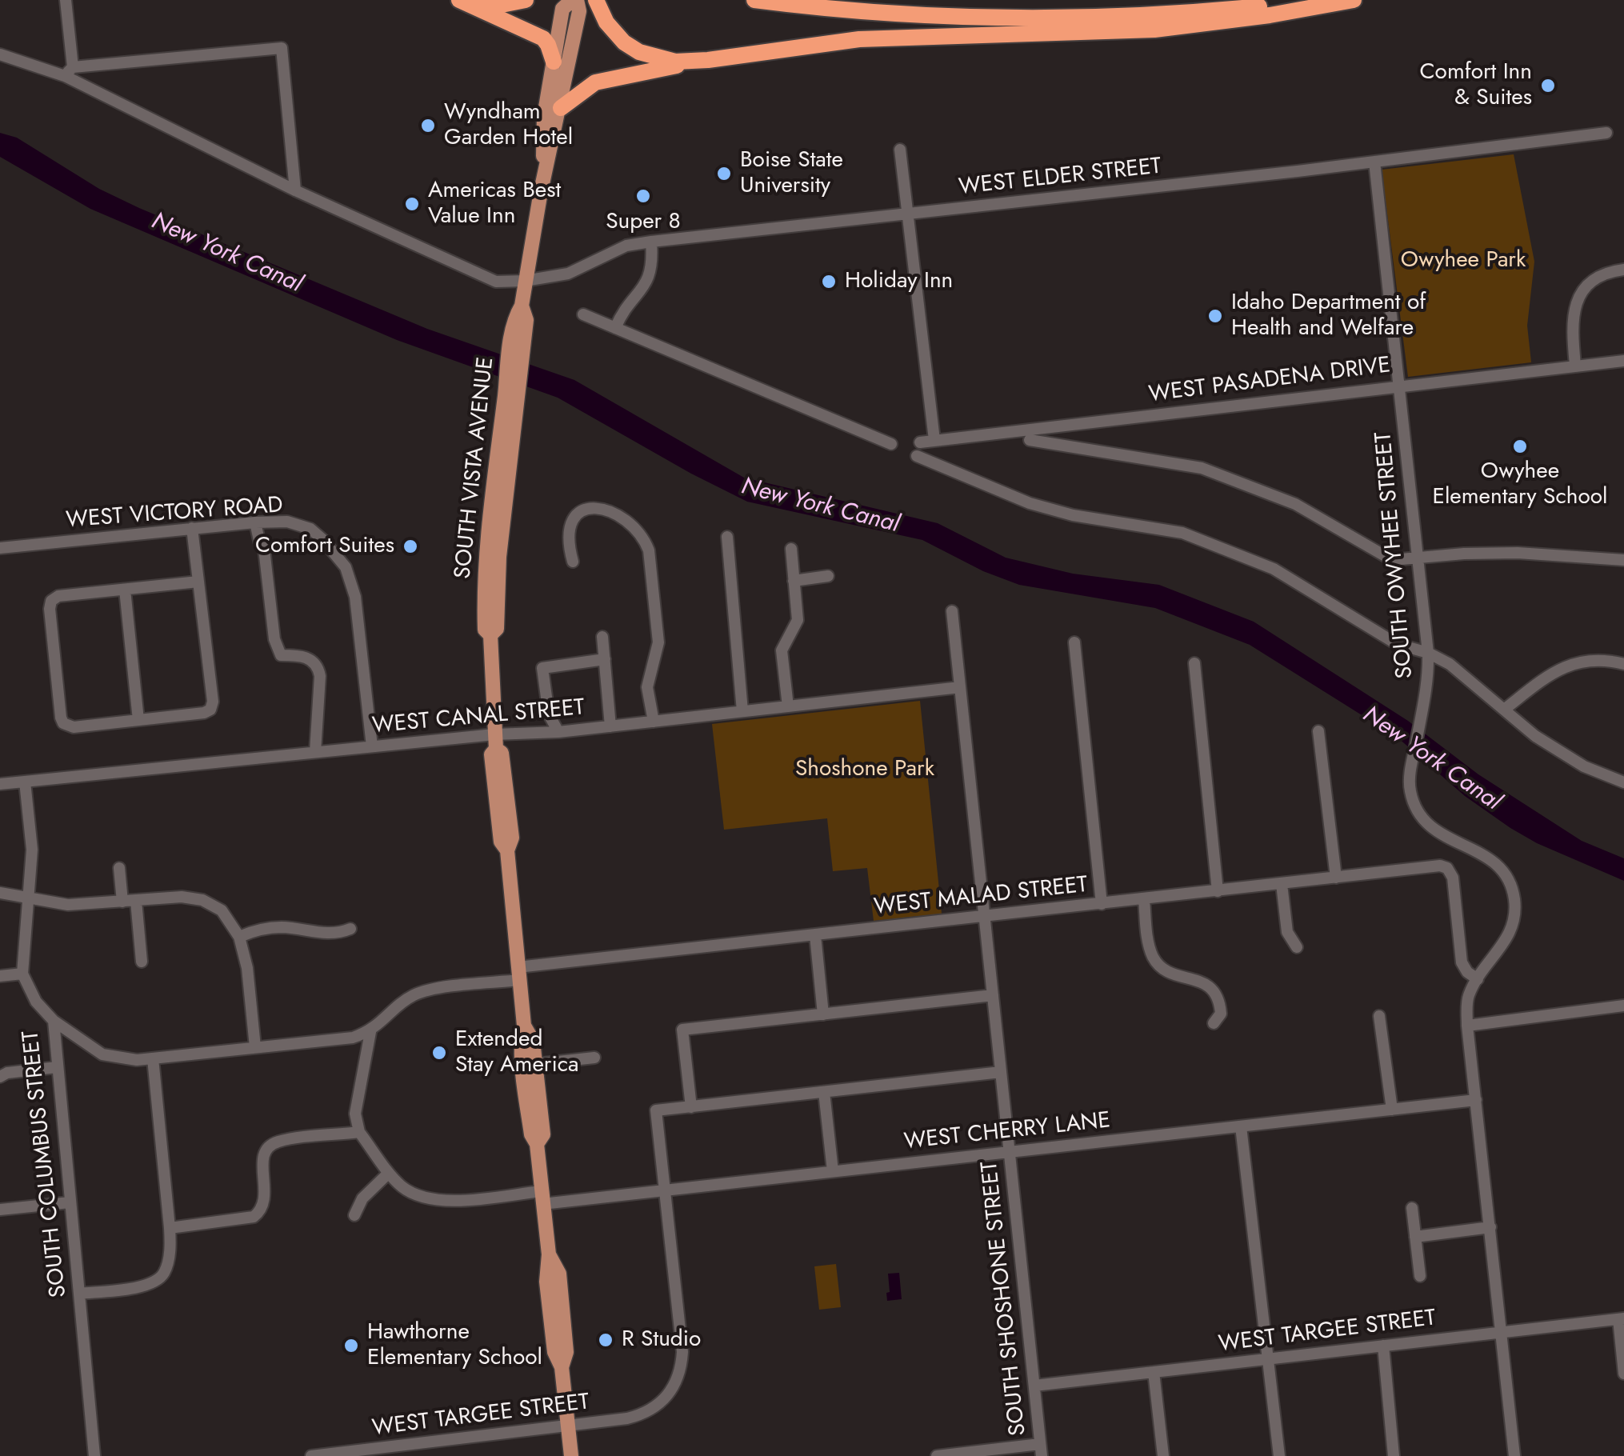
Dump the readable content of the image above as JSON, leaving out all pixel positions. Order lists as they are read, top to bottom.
{
  "streets": {
    "main road": ["SOUTH VISTA AVENUE"],
    "street": [
      "WEST ELDER STREET",
      "WEST PASADENA DRIVE",
      "WEST VICTORY ROAD",
      "SOUTH OWYHEE STREET",
      "WEST CANAL STREET",
      "WEST MALAD STREET",
      "WEST CHERRY LANE",
      "SOUTH COLUMBUS STREET",
      "SOUTH SHOSHONE STREET",
      "WEST TARGEE STREET"
    ]
  },
  "crossings": [
    ["WEST ELDER STREET", "SOUTH VISTA AVENUE"],
    ["WEST ELDER STREET", "SOUTH OWYHEE STREET"],
    ["WEST PASADENA DRIVE", "SOUTH OWYHEE STREET"],
    ["SOUTH VISTA AVENUE", "WEST CANAL STREET"],
    ["SOUTH VISTA AVENUE", "WEST MALAD STREET"],
    ["SOUTH VISTA AVENUE", "WEST CHERRY LANE"],
    ["SOUTH VISTA AVENUE", "WEST TARGEE STREET"],
    ["WEST VICTORY ROAD", "WEST CANAL STREET"],
    ["SOUTH OWYHEE STREET", "WEST MALAD STREET"],
    ["SOUTH OWYHEE STREET", "WEST CHERRY LANE"],
    ["SOUTH OWYHEE STREET", "WEST TARGEE STREET"],
    ["WEST CANAL STREET", "SOUTH SHOSHONE STREET"],
    ["WEST MALAD STREET", "SOUTH COLUMBUS STREET"],
    ["WEST MALAD STREET", "SOUTH SHOSHONE STREET"],
    ["WEST CHERRY LANE", "SOUTH SHOSHONE STREET"],
    ["WEST CHERRY LANE", "WEST TARGEE STREET"],
    ["SOUTH SHOSHONE STREET", "WEST TARGEE STREET"]
  ],
  "water": ["New York Canal"],
  "parks": ["Owyhee Park", "Shoshone Park"],
  "places": [
    "Comfort Inn & Suites",
    "Wyndham Garden Hotel",
    "Boise State University",
    "Super 8",
    "Americas Best Value Inn",
    "Holiday Inn",
    "Idaho Department of Health and Welfare",
    "Owyhee Elementary School",
    "Comfort Suites",
    "Extended Stay America",
    "R Studio",
    "Hawthorne Elementary School"
  ]
}
